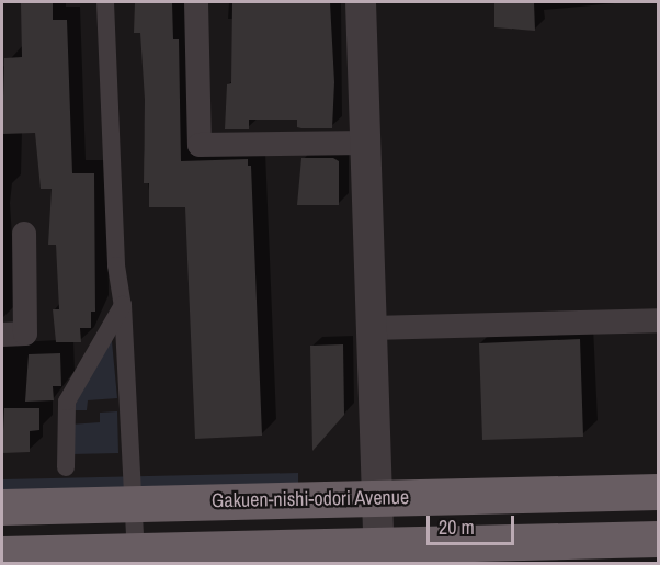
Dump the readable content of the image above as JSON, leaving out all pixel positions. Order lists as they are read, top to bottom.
{
  "streets": {
    "highway": ["Gakuen-nishi-odori Avenue"]
  },
  "scale_bar": "20 m"
}
